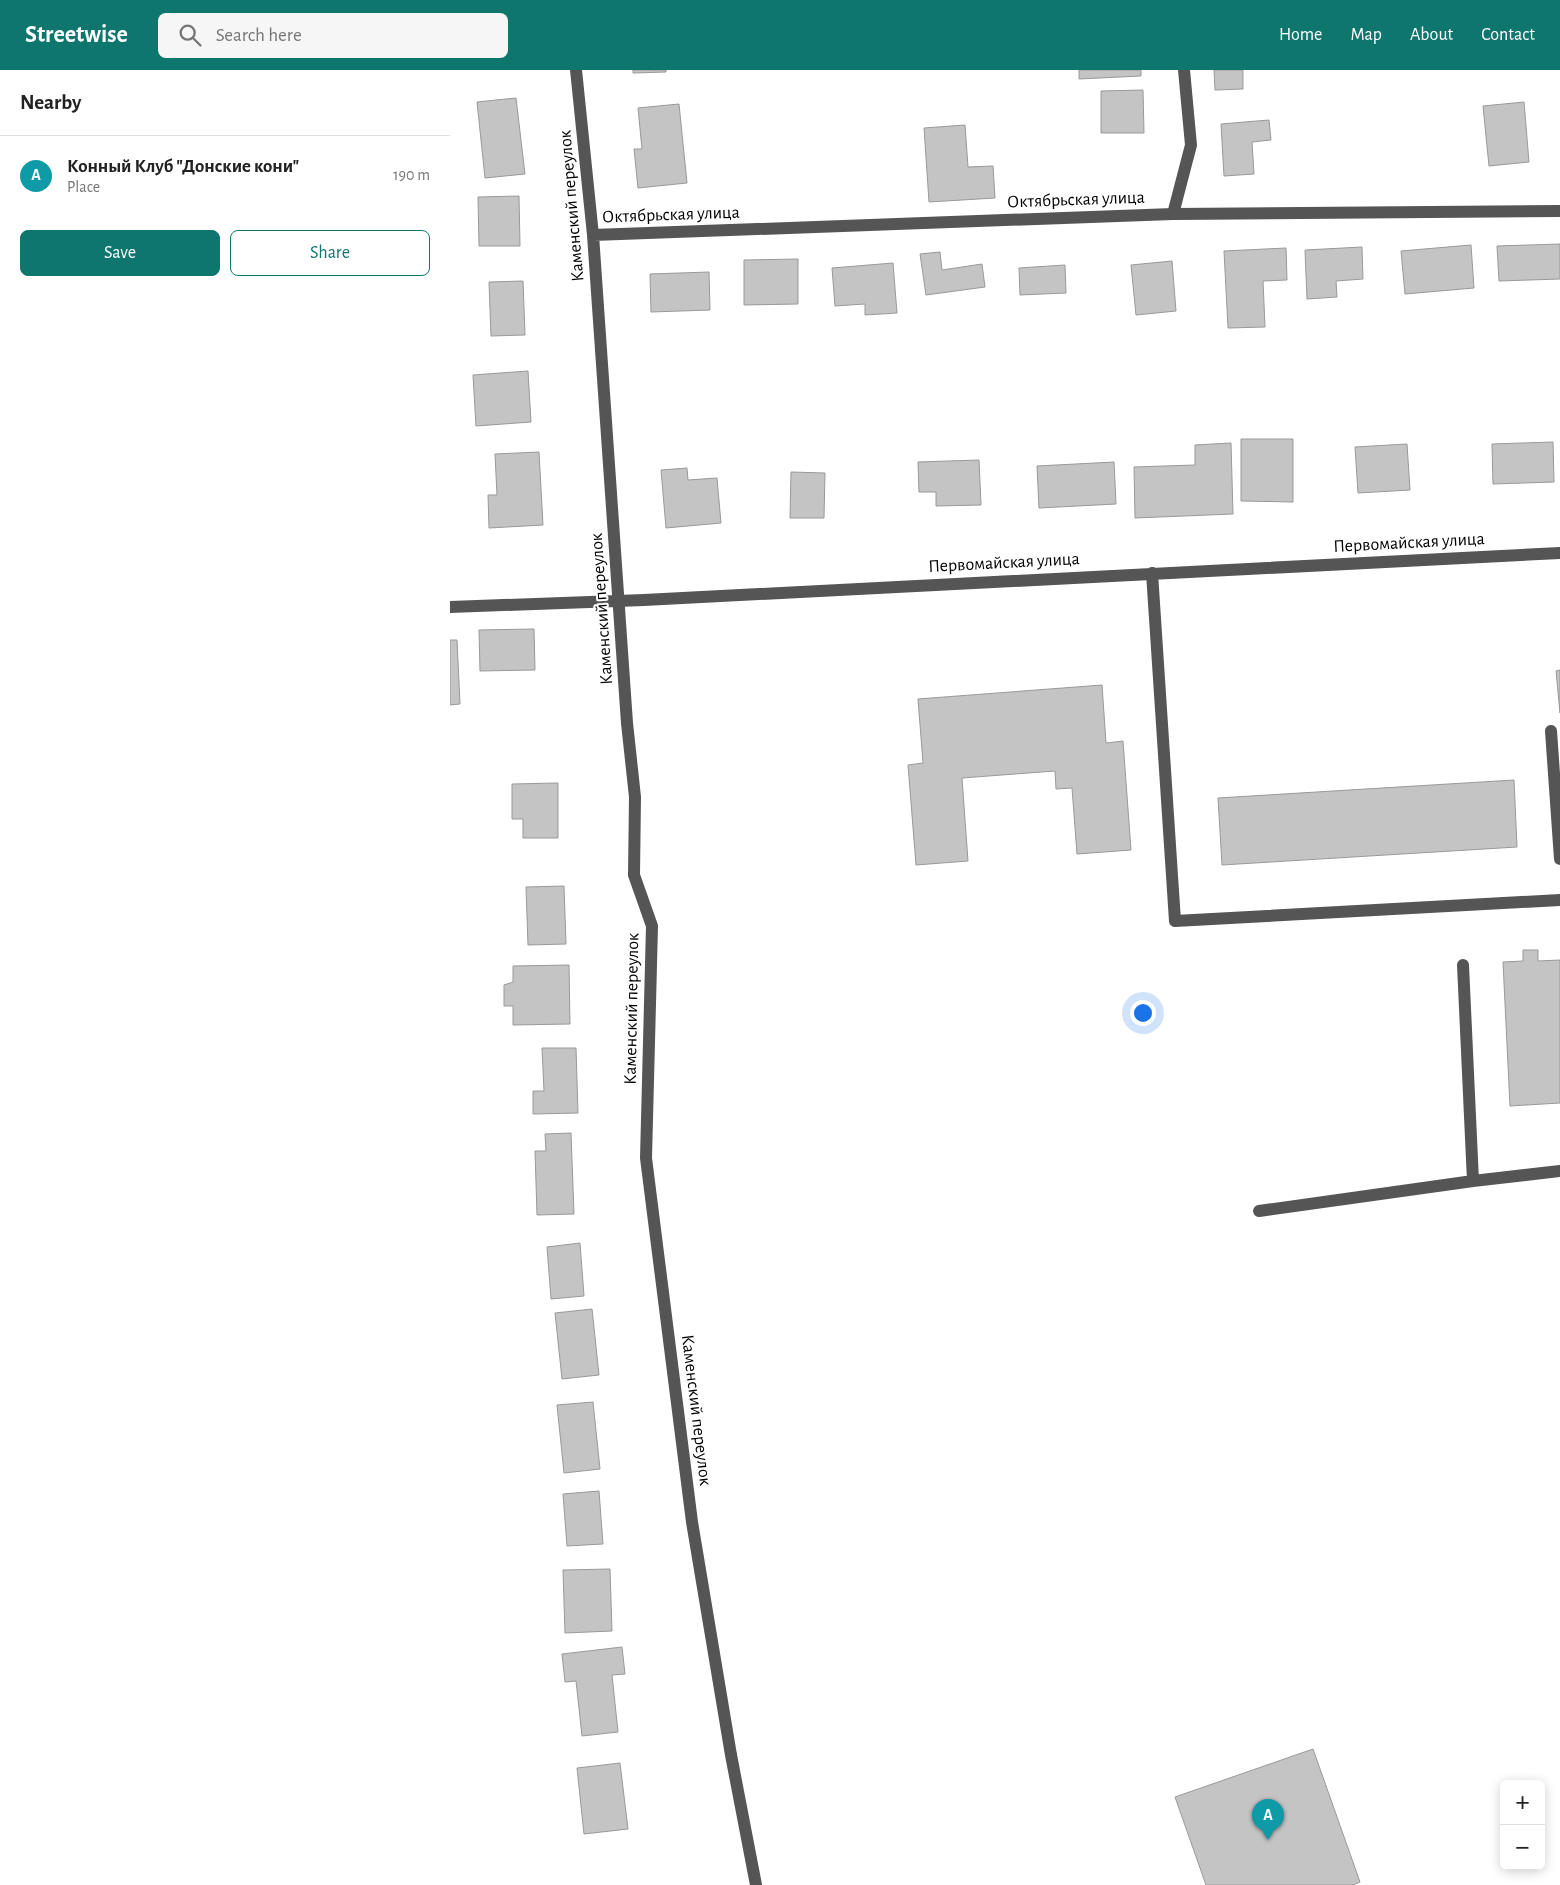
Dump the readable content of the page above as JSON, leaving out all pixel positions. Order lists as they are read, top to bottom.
{
  "streets": {
    "street": ["Октябрьская улица", "Каменский переулок", "Первомайская улица"]
  },
  "crossings": [
    ["Октябрьская улица", "Каменский переулок"],
    ["Каменский переулок", "Первомайская улица"]
  ],
  "page": {
    "header": "Streetwise",
    "search": "Search here",
    "nav": [
      "Home",
      "Map",
      "About",
      "Contact"
    ],
    "heading": "Nearby",
    "list": [
      {
        "mark": "A",
        "name": "Конный Клуб \"Донские кони\"",
        "note": "Place",
        "value": "190 m"
      }
    ],
    "buttons": ["Save", "Share"],
    "map_buttons": ["+", "−"],
    "pins": "A"
  }
}
